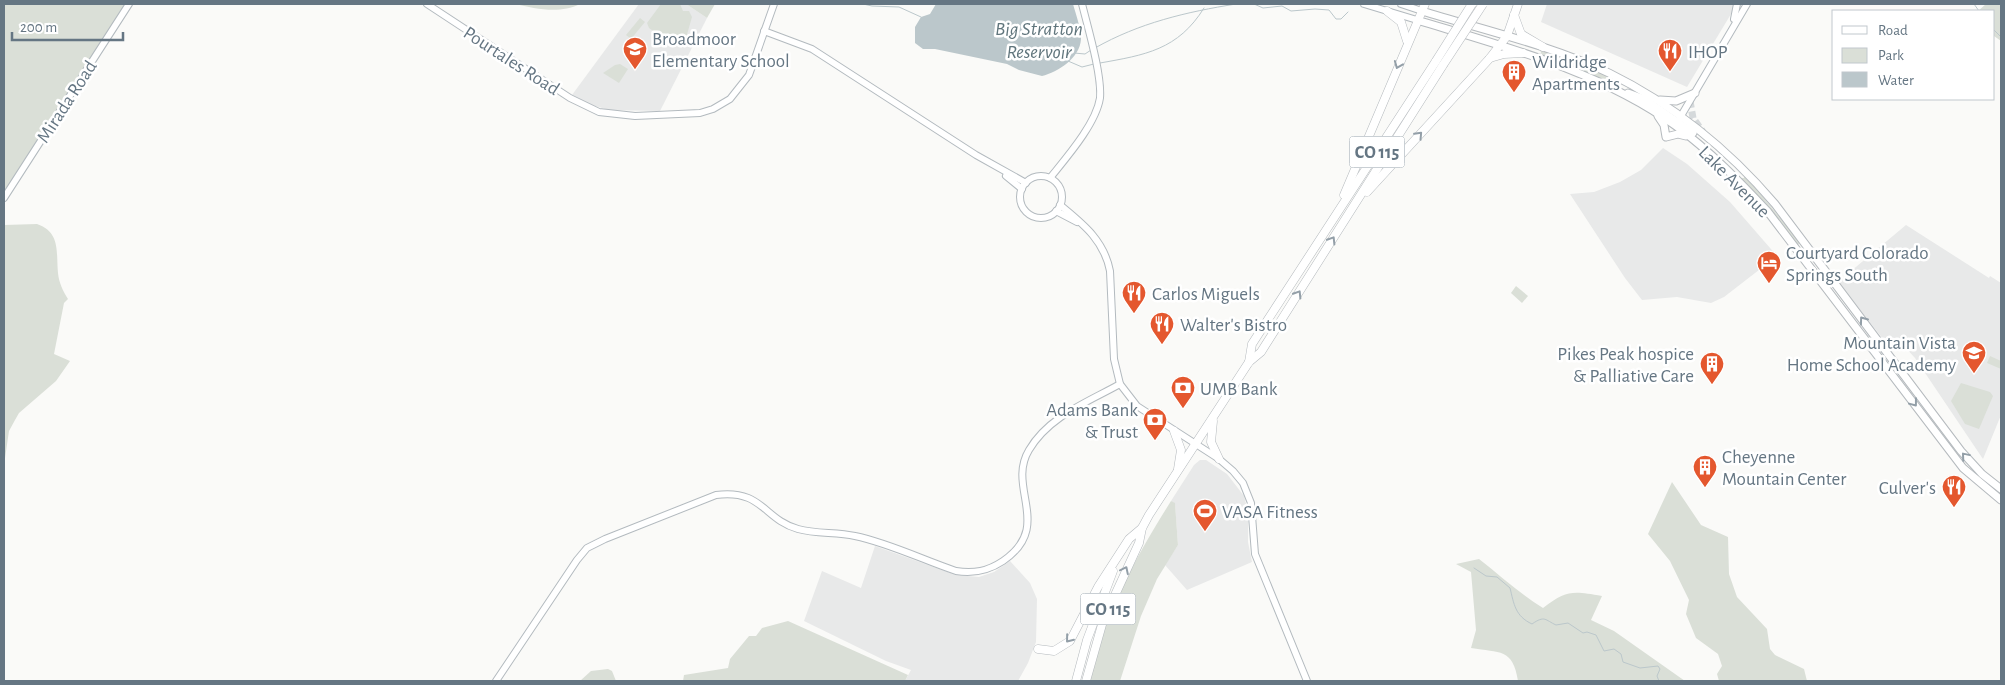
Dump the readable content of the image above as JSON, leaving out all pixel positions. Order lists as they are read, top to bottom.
{
  "streets": {
    "highway": ["CO 115"],
    "main road": ["Lake Avenue"],
    "street": ["Pourtales Road", "Mirada Road"]
  },
  "water": ["Big Stratton Reservoir"],
  "places": {
    "school or university": ["Broadmoor Elementary School", "Mountain Vista Home School Academy"],
    "restaurant": [
      "IHOP",
      "Carlos Miguels",
      "Walter's Bistro",
      "Culver's"
    ],
    "building": ["Wildridge Apartments", "Pikes Peak hospice & Palliative Care", "Cheyenne Mountain Center"],
    "hotel": ["Courtyard Colorado Springs South"],
    "bank": ["UMB Bank", "Adams Bank & Trust"],
    "sports": ["VASA Fitness"]
  },
  "legend": ["Road", "Park", "Water"],
  "scale_bar": "200 m"
}
